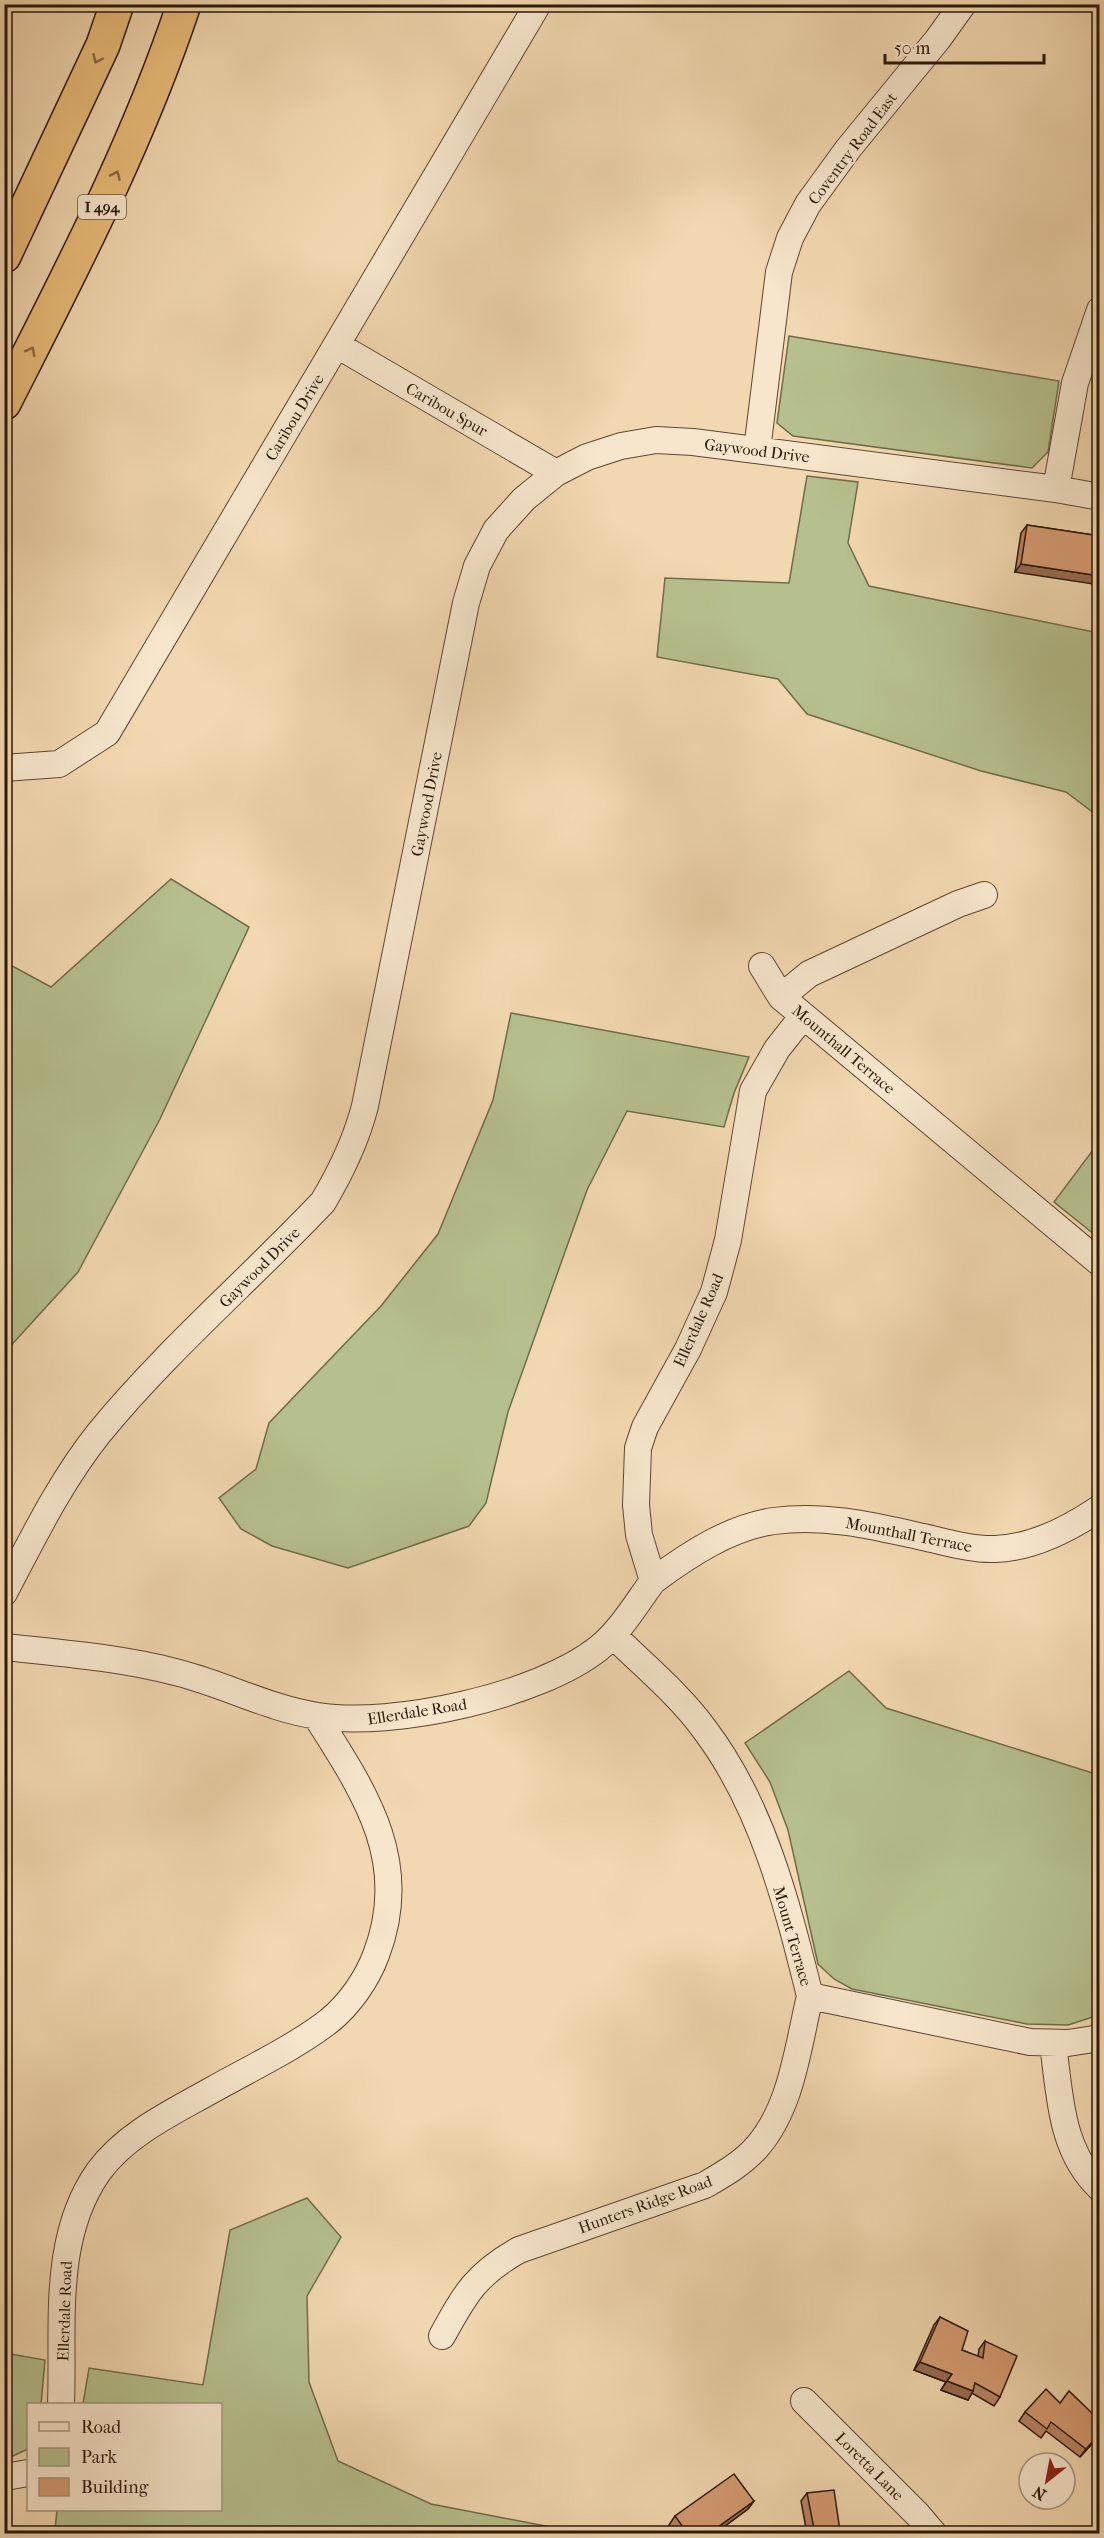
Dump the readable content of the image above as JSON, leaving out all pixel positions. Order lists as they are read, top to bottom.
{
  "streets": {
    "highway": ["I 494"],
    "street": [
      "Coventry Road East",
      "Caribou Spur",
      "Caribou Drive",
      "Gaywood Drive",
      "Mounthall Terrace",
      "Ellerdale Road",
      "Mount Terrace",
      "Hunters Ridge Road",
      "Loretta Lane"
    ]
  },
  "crossings": [
    ["Coventry Road East", "Gaywood Drive"],
    ["Caribou Spur", "Caribou Drive"],
    ["Caribou Spur", "Gaywood Drive"],
    ["Mounthall Terrace", "Ellerdale Road"],
    ["Ellerdale Road", "Mount Terrace"],
    ["Mount Terrace", "Hunters Ridge Road"]
  ],
  "legend": ["Road", "Park", "Building"],
  "scale_bar": "50 m",
  "north": "bottom left"
}
